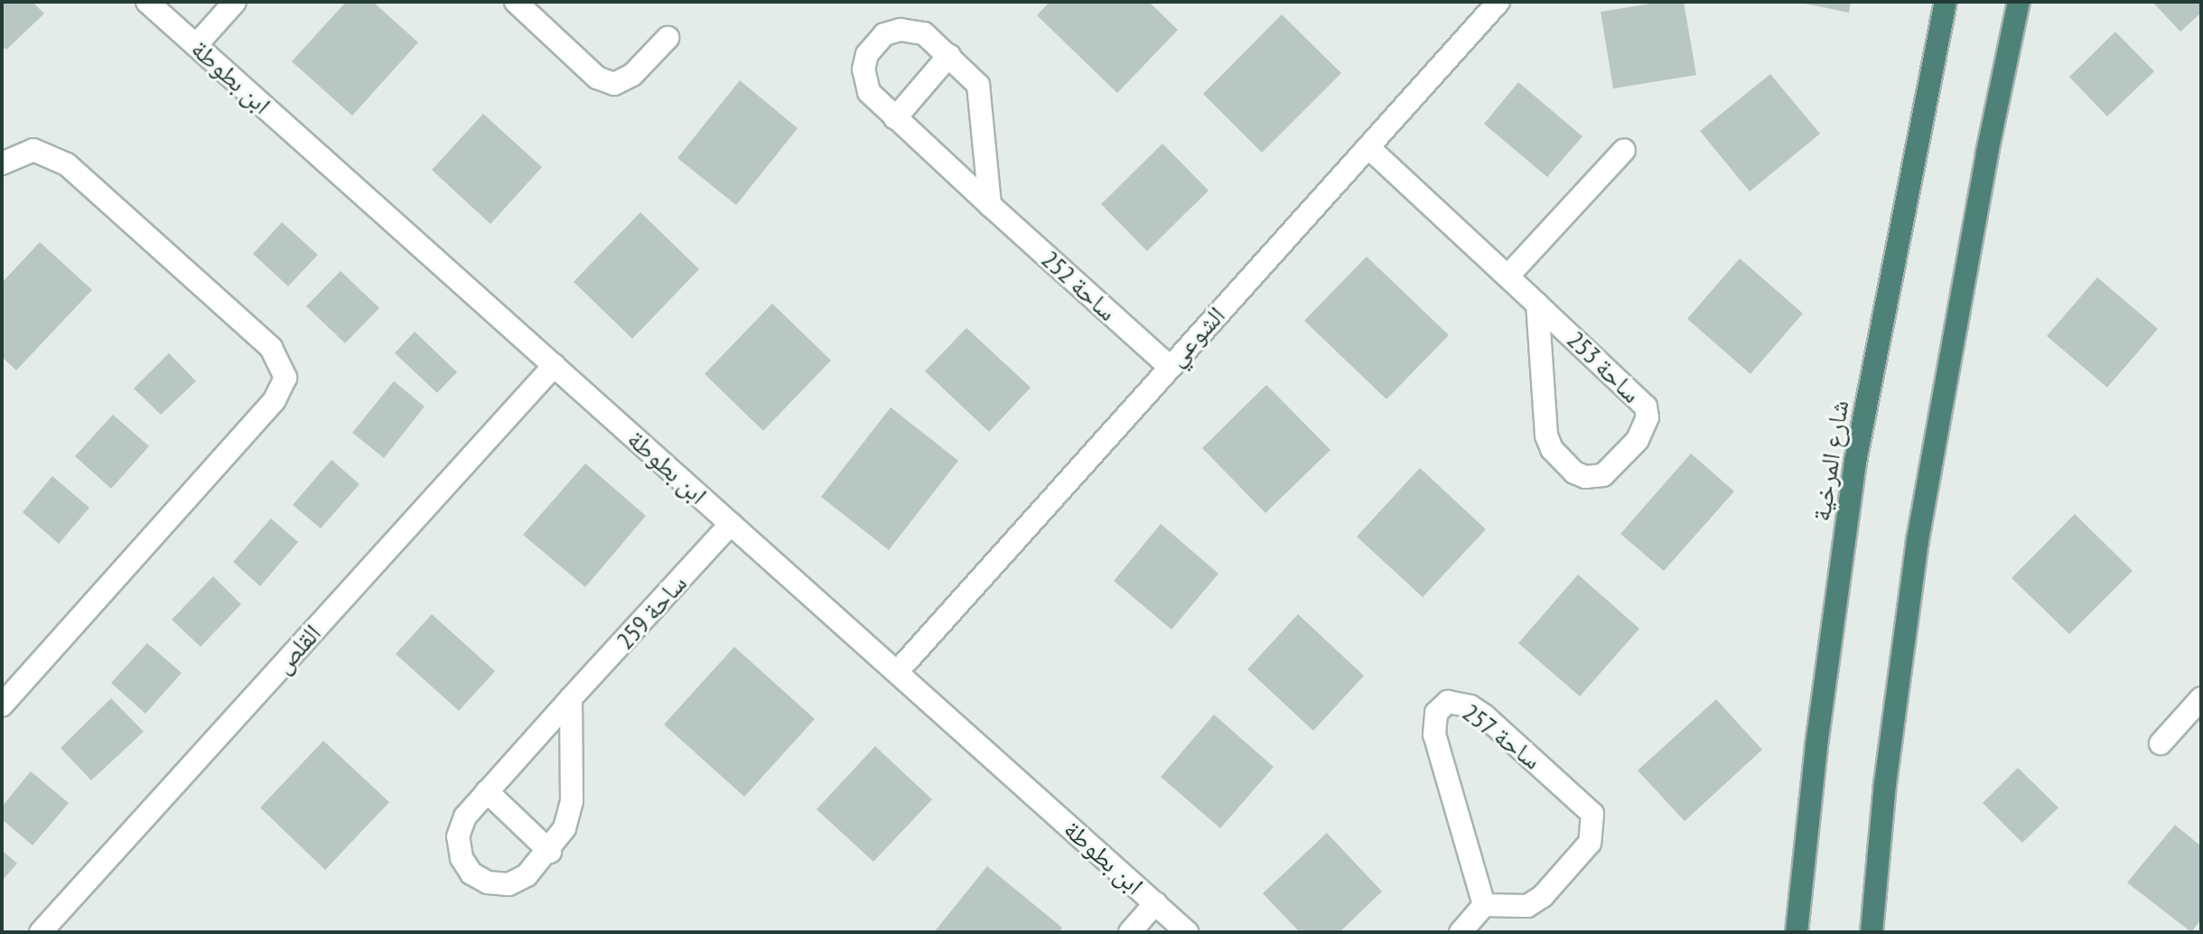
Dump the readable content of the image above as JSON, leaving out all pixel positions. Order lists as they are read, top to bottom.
{
  "streets": {
    "highway": ["شارع المرخية"],
    "street": [
      "ابن بطوطة",
      "ساحة 252",
      "الشوعي",
      "ساحة 253",
      "ساحة 259",
      "القلص",
      "ساحة 257"
    ]
  },
  "crossings": [
    ["ابن بطوطة", "الشوعي"],
    ["ابن بطوطة", "ساحة 259"],
    ["ابن بطوطة", "القلص"],
    ["ساحة 252", "الشوعي"],
    ["الشوعي", "ساحة 253"]
  ]
}
